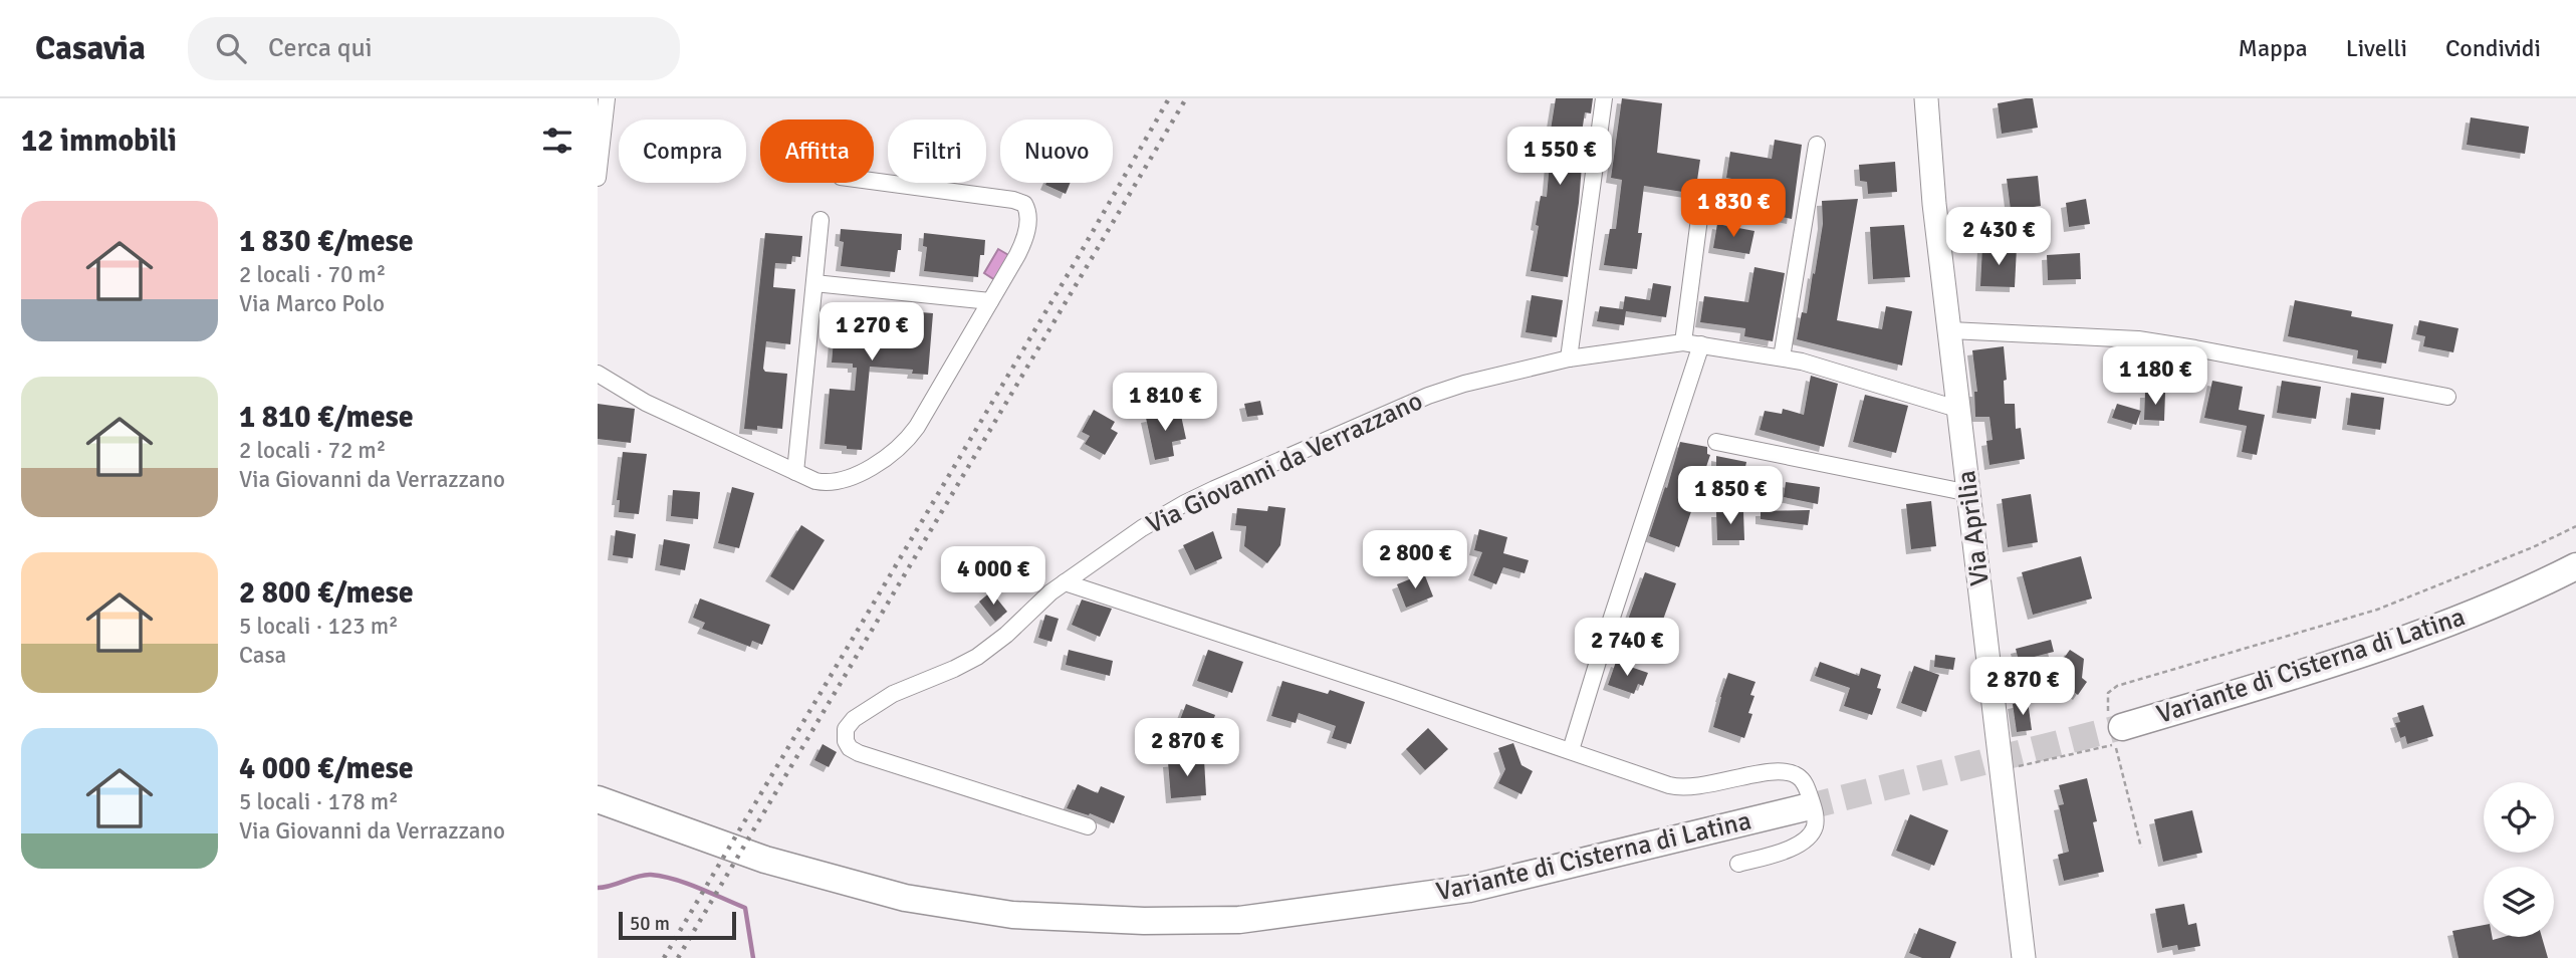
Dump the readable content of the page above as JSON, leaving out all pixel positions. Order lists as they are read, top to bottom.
{
  "streets": {
    "main road": ["Variante di Cisterna di Latina"],
    "street": ["Via Giovanni da Verrazzano", "Via Aprilia"]
  },
  "crossings": [
    ["Via Giovanni da Verrazzano", "Via Aprilia"]
  ],
  "scale_bar": "50 m",
  "page": {
    "header": "Casavia",
    "search": "Cerca qui",
    "nav": ["Mappa", "Livelli", "Condividi"],
    "heading": "12 immobili",
    "chip": [
      "Compra",
      "Affitta",
      "Filtri",
      "Nuovo"
    ],
    "price": [
      "1 550 €",
      "1 830 €",
      "2 430 €",
      "1 270 €",
      "1 180 €",
      "1 810 €",
      "1 850 €",
      "2 800 €",
      "4 000 €",
      "2 740 €",
      "2 870 €",
      "2 870 €"
    ],
    "list": [
      {
        "name": "1 830 €/mese",
        "note": "2 locali · 70 m² · Via Marco Polo"
      },
      {
        "name": "1 810 €/mese",
        "note": "2 locali · 72 m² · Via Giovanni da Verrazzano"
      },
      {
        "name": "2 800 €/mese",
        "note": "5 locali · 123 m² · Casa"
      },
      {
        "name": "4 000 €/mese",
        "note": "5 locali · 178 m² · Via Giovanni da Verrazzano"
      }
    ],
    "scale": "50 m"
  }
}
